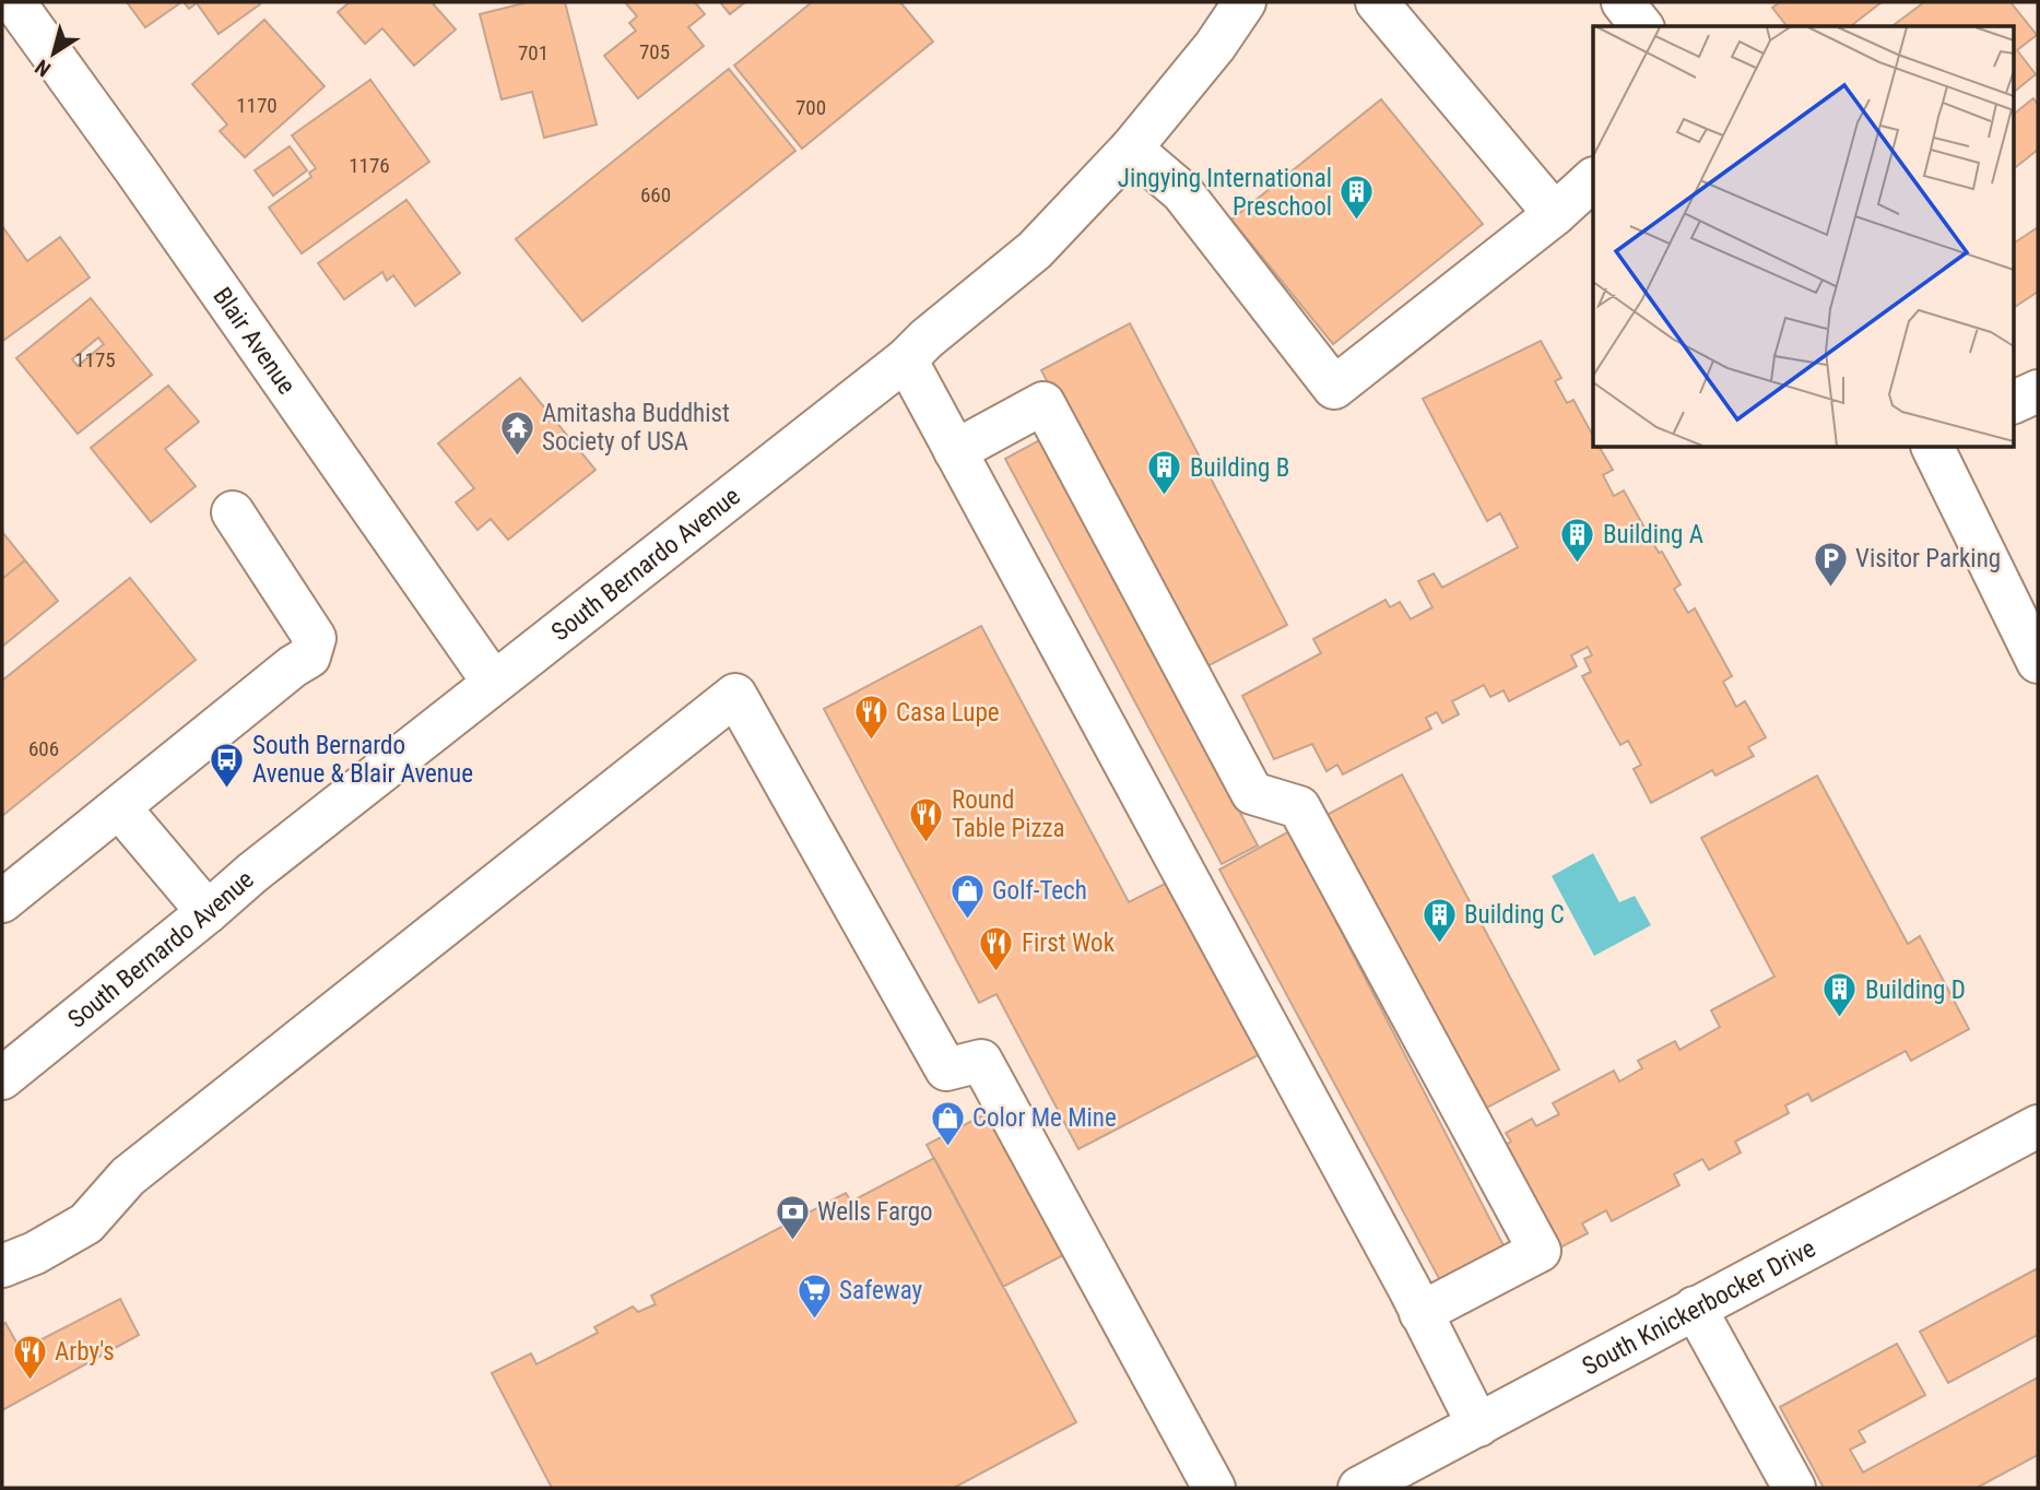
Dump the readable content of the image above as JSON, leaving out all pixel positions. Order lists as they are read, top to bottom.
{
  "streets": {
    "street": ["Blair Avenue", "South Bernardo Avenue", "South Knickerbocker Drive"]
  },
  "crossings": [
    ["Blair Avenue", "South Bernardo Avenue"]
  ],
  "places": {
    "building": [
      "Jingying International Preschool",
      "Building B",
      "Building A",
      "Building C",
      "Building D"
    ],
    "temple": ["Amitasha Buddhist Society of USA"],
    "parking": ["Visitor Parking"],
    "restaurant": [
      "Casa Lupe",
      "Round Table Pizza",
      "First Wok",
      "Arby's"
    ],
    "bus stop": ["South Bernardo Avenue & Blair Avenue"],
    "shop": ["Golf-Tech", "Color Me Mine"],
    "bank": ["Wells Fargo"],
    "supermarket": ["Safeway"]
  },
  "house_numbers": [
    "705",
    "701",
    "1170",
    "700",
    "1176",
    "660",
    "1175",
    "606"
  ],
  "north": "bottom left"
}
